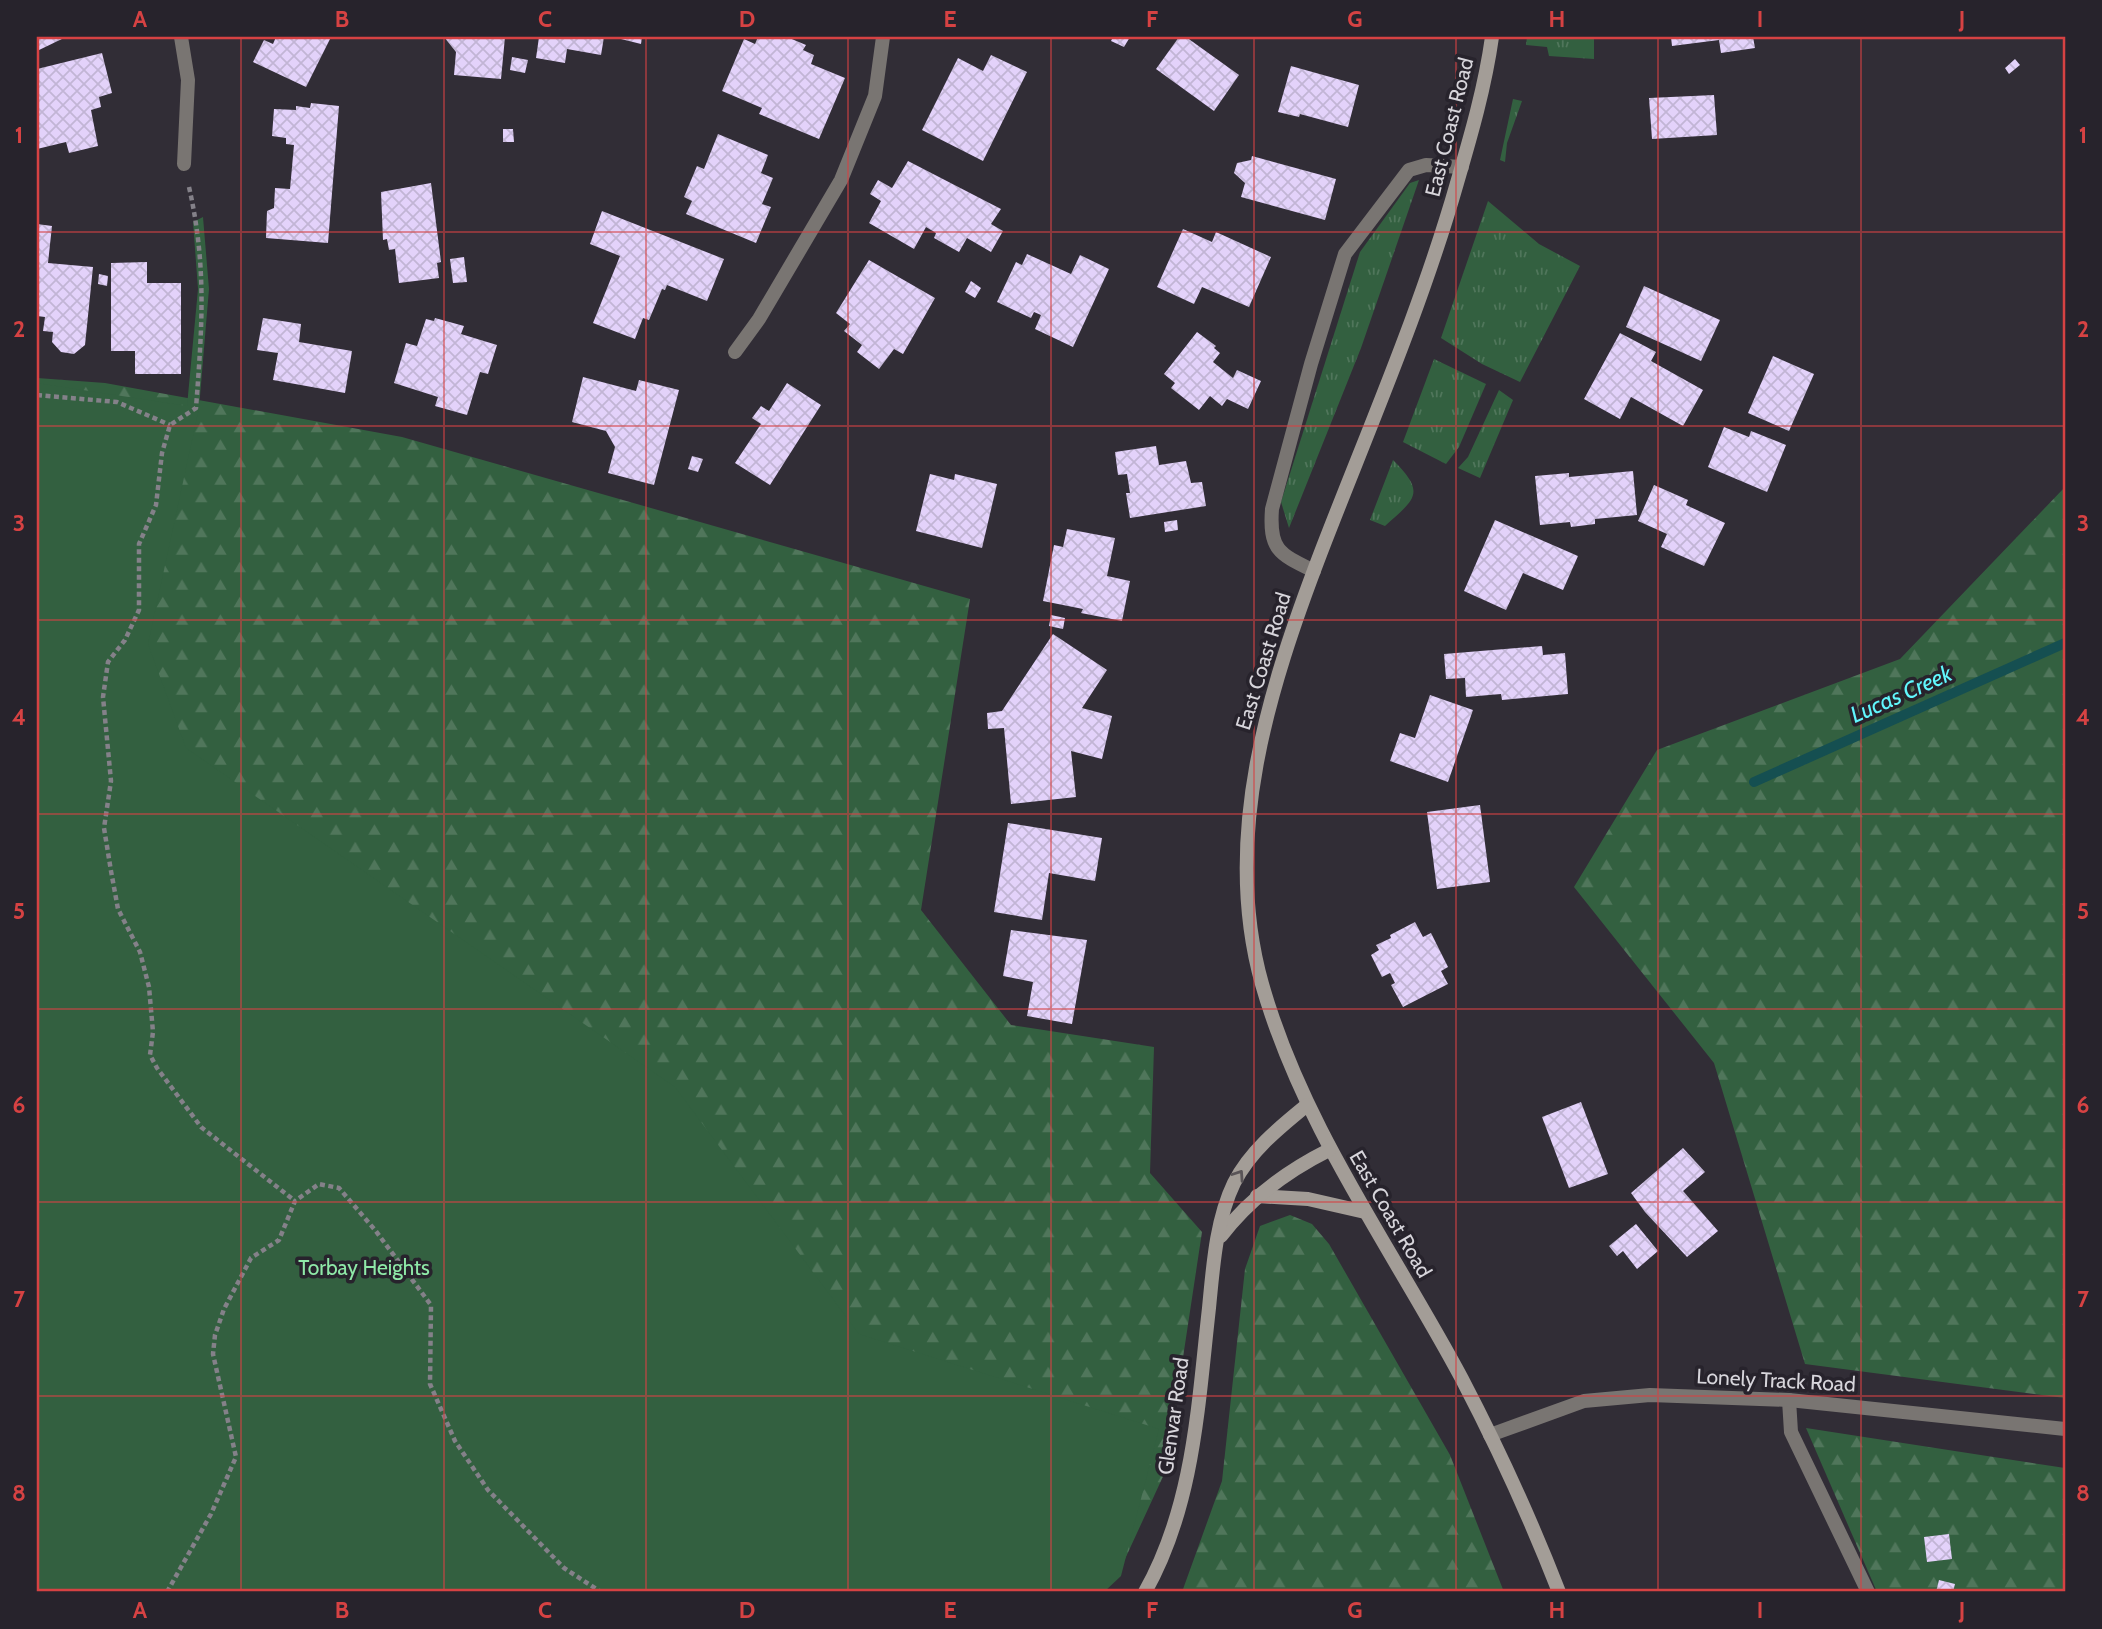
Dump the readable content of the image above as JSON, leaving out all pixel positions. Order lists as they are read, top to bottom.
{
  "streets": {
    "main road": ["East Coast Road", "Glenvar Road"],
    "street": ["Lonely Track Road"]
  },
  "crossings": [
    ["East Coast Road", "Lonely Track Road"],
    ["East Coast Road", "Glenvar Road"]
  ],
  "water": ["Lucas Creek"],
  "parks": ["Torbay Heights"],
  "grid": {
    "columns": [
      "A",
      "B",
      "C",
      "D",
      "E",
      "F",
      "G",
      "H",
      "I",
      "J"
    ],
    "rows": [
      "1",
      "2",
      "3",
      "4",
      "5",
      "6",
      "7",
      "8"
    ]
  }
}
